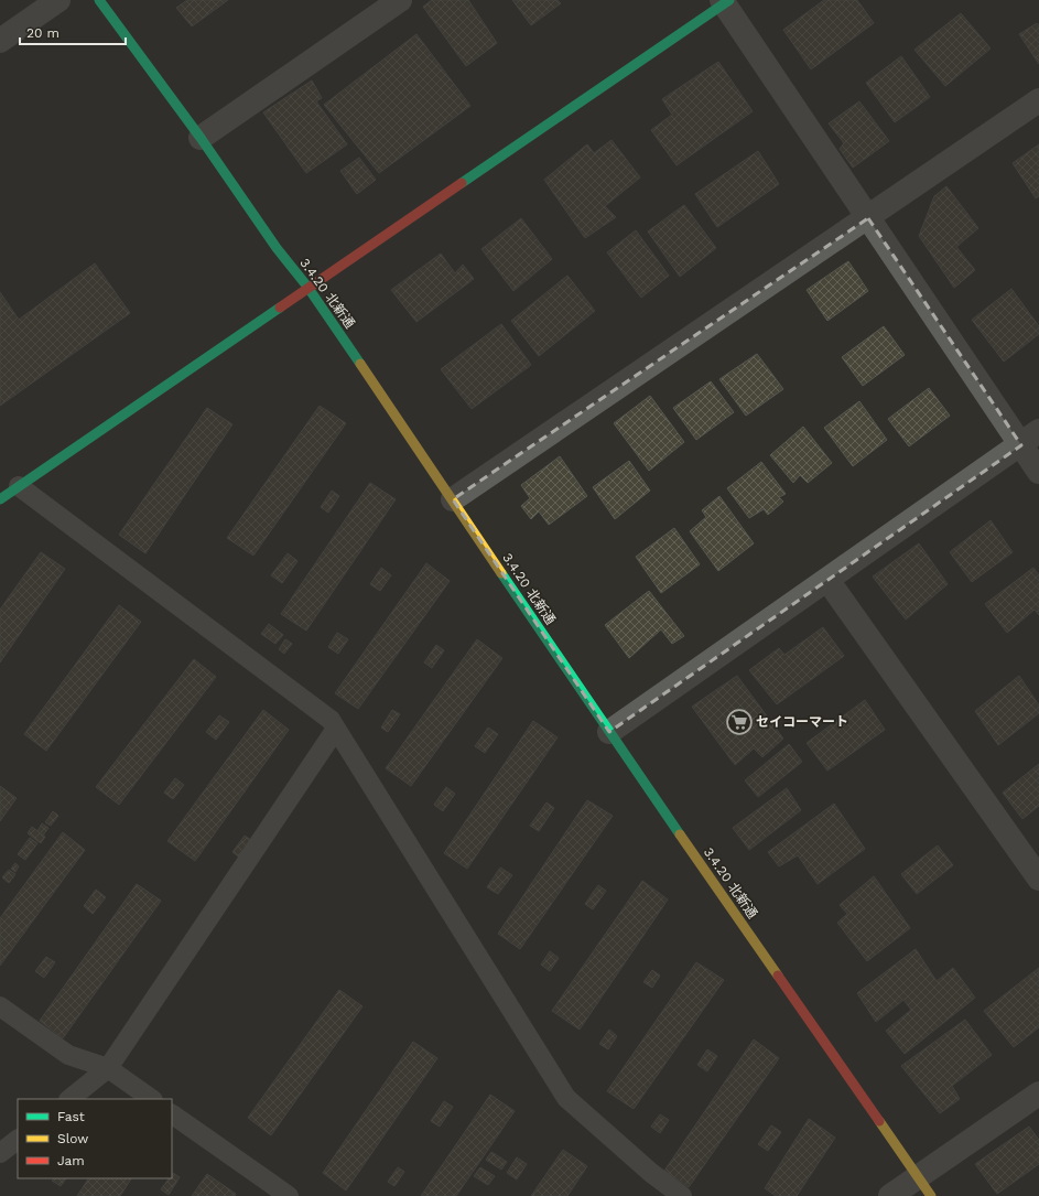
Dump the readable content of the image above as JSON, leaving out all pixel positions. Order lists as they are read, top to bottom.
{
  "streets": {
    "street": ["3.4.20 北新通"]
  },
  "places": {
    "supermarket": ["セイコーマート"]
  },
  "legend": ["Fast", "Slow", "Jam"],
  "scale_bar": "20 m"
}
